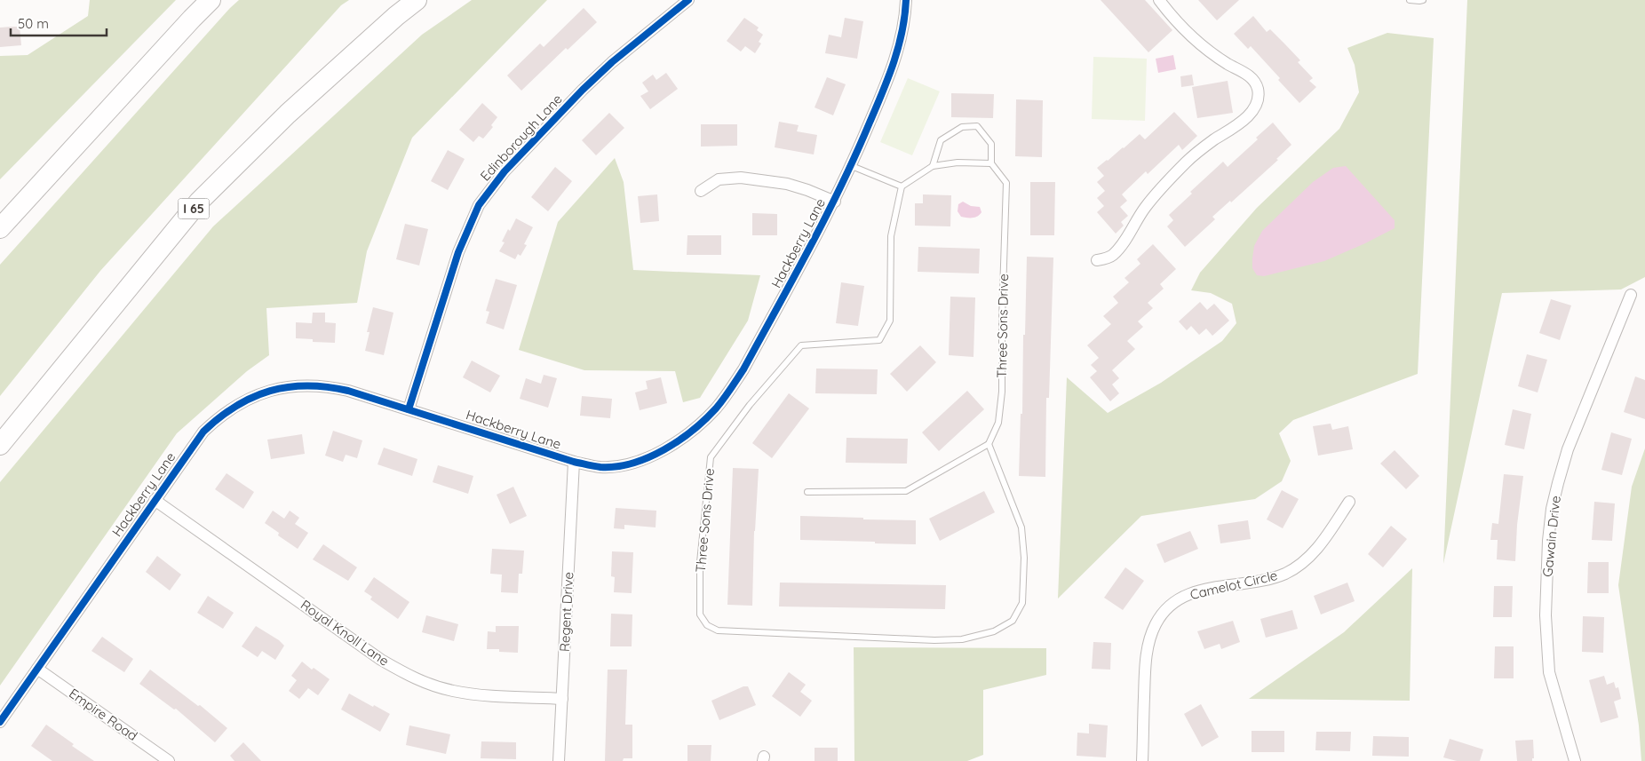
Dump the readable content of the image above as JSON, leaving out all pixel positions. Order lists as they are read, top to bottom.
{
  "streets": {
    "highway": ["I 65"],
    "street": [
      "Edinborough Lane",
      "Hackberry Lane",
      "Gawain Drive",
      "Camelot Circle",
      "Regent Drive",
      "Royal Knoll Lane",
      "Empire Road"
    ],
    "lane": ["Three Sons Drive"]
  },
  "crossings": [
    ["Edinborough Lane", "Hackberry Lane"],
    ["Hackberry Lane", "Regent Drive"],
    ["Hackberry Lane", "Royal Knoll Lane"],
    ["Hackberry Lane", "Empire Road"],
    ["Regent Drive", "Royal Knoll Lane"]
  ],
  "scale_bar": "50 m"
}
